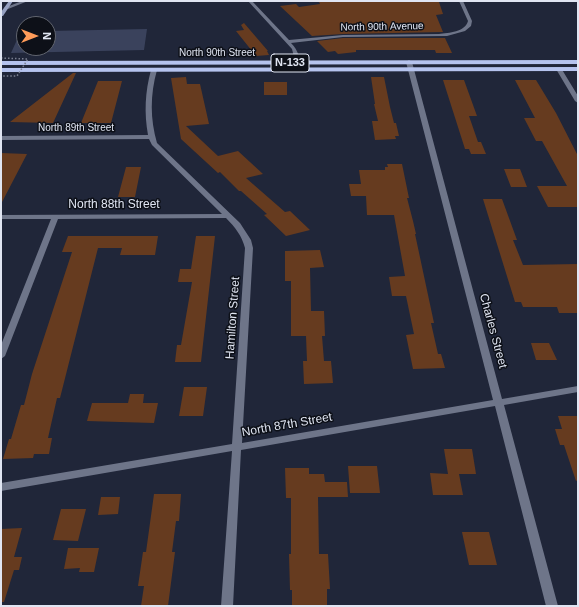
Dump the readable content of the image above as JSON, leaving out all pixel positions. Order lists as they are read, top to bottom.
{
  "streets": {
    "main road": ["North 90th Street", "N-133"],
    "street": [
      "North 90th Avenue",
      "North 89th Street",
      "North 88th Street",
      "Hamilton Street",
      "Charles Street",
      "North 87th Street"
    ]
  },
  "crossings": [
    ["North 90th Street", "Hamilton Street"],
    ["North 90th Street", "Charles Street"],
    ["North 89th Street", "Hamilton Street"],
    ["North 88th Street", "Hamilton Street"],
    ["Hamilton Street", "North 87th Street"],
    ["Charles Street", "North 87th Street"]
  ],
  "north": "right"
}
